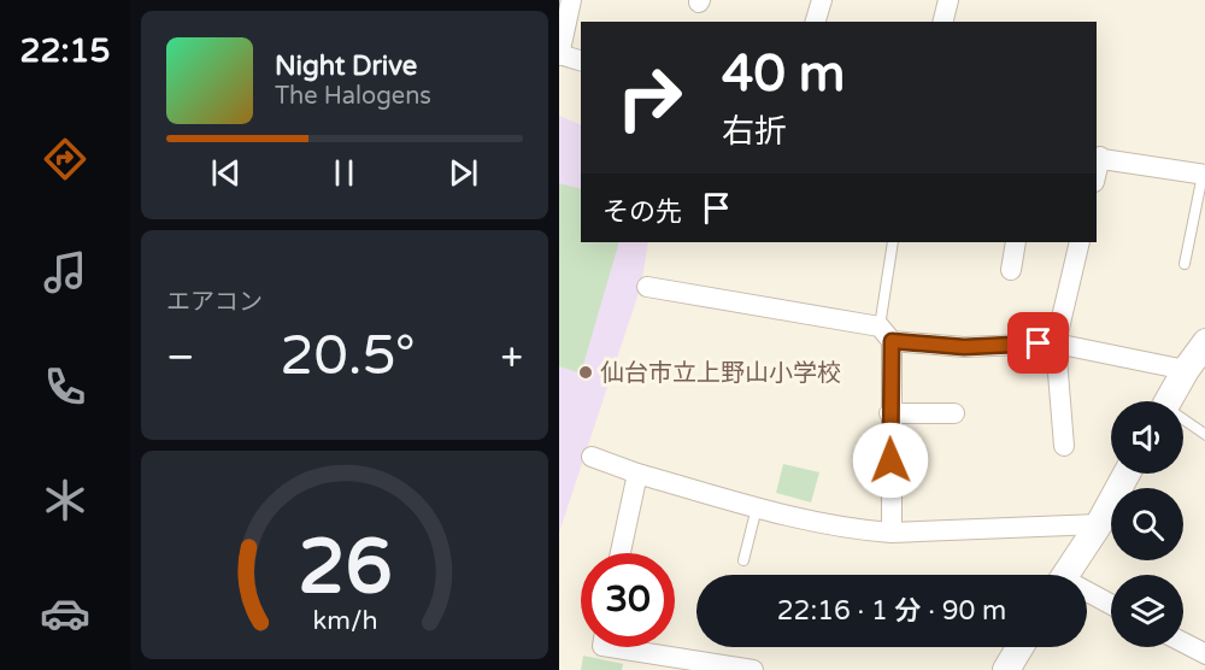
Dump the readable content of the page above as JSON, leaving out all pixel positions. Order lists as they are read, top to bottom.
{
  "places": ["仙台市立上野山小学校"],
  "page": {
    "tabs": "22:15",
    "turn": ["40 m", "右折"],
    "song": ["Night Drive", "The Halogens"],
    "then": "その先",
    "tile": "エアコン",
    "heat": ["−", "20.5°", "+"],
    "limit": "30",
    "trip": "22:16 · 1 分 · 90 m",
    "gauge": ["26", "km/h"]
  }
}
